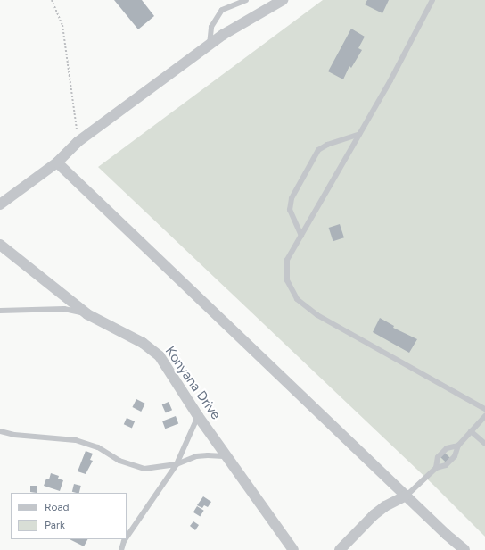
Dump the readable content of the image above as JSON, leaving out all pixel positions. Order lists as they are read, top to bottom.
{
  "streets": {
    "street": ["Konyana Drive"]
  },
  "legend": ["Road", "Park"]
}
